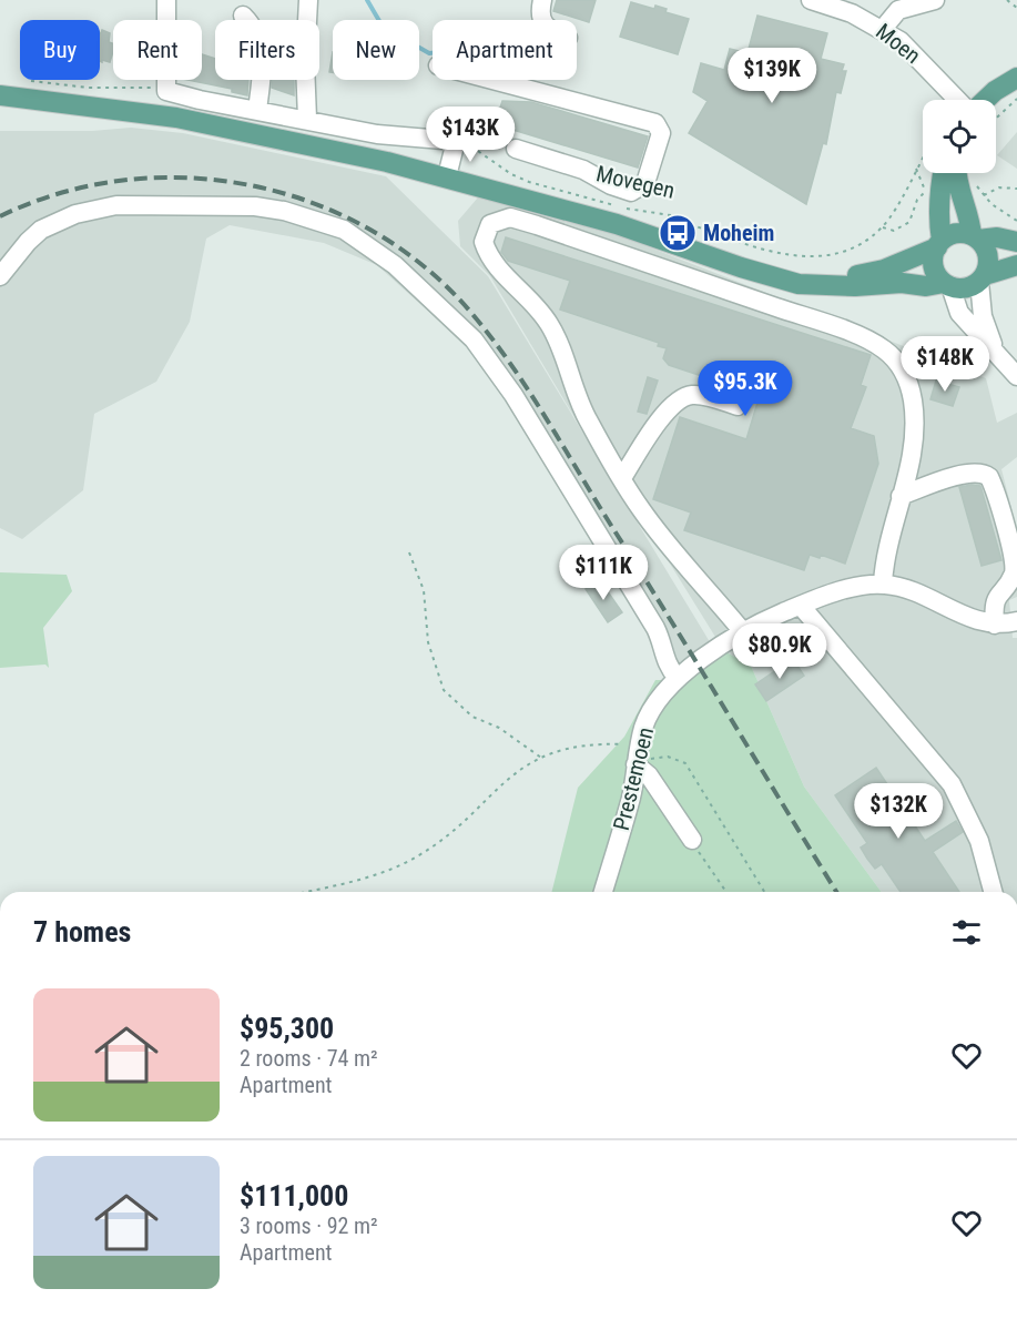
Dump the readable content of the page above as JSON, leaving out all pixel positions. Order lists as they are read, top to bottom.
{
  "streets": {
    "main road": ["Movegen"],
    "street": ["Moen", "Prestemoen"]
  },
  "places": {
    "bus stop": ["Moheim"]
  },
  "page": {
    "chip": [
      "Buy",
      "Rent",
      "Filters",
      "New",
      "Apartment"
    ],
    "price": [
      "$139K",
      "$143K",
      "$148K",
      "$95.3K",
      "$111K",
      "$80.9K",
      "$132K"
    ],
    "heading": "7 homes",
    "list": [
      {
        "name": "$95,300",
        "note": "2 rooms · 74 m² · Apartment"
      },
      {
        "name": "$111,000",
        "note": "3 rooms · 92 m² · Apartment"
      }
    ]
  }
}
